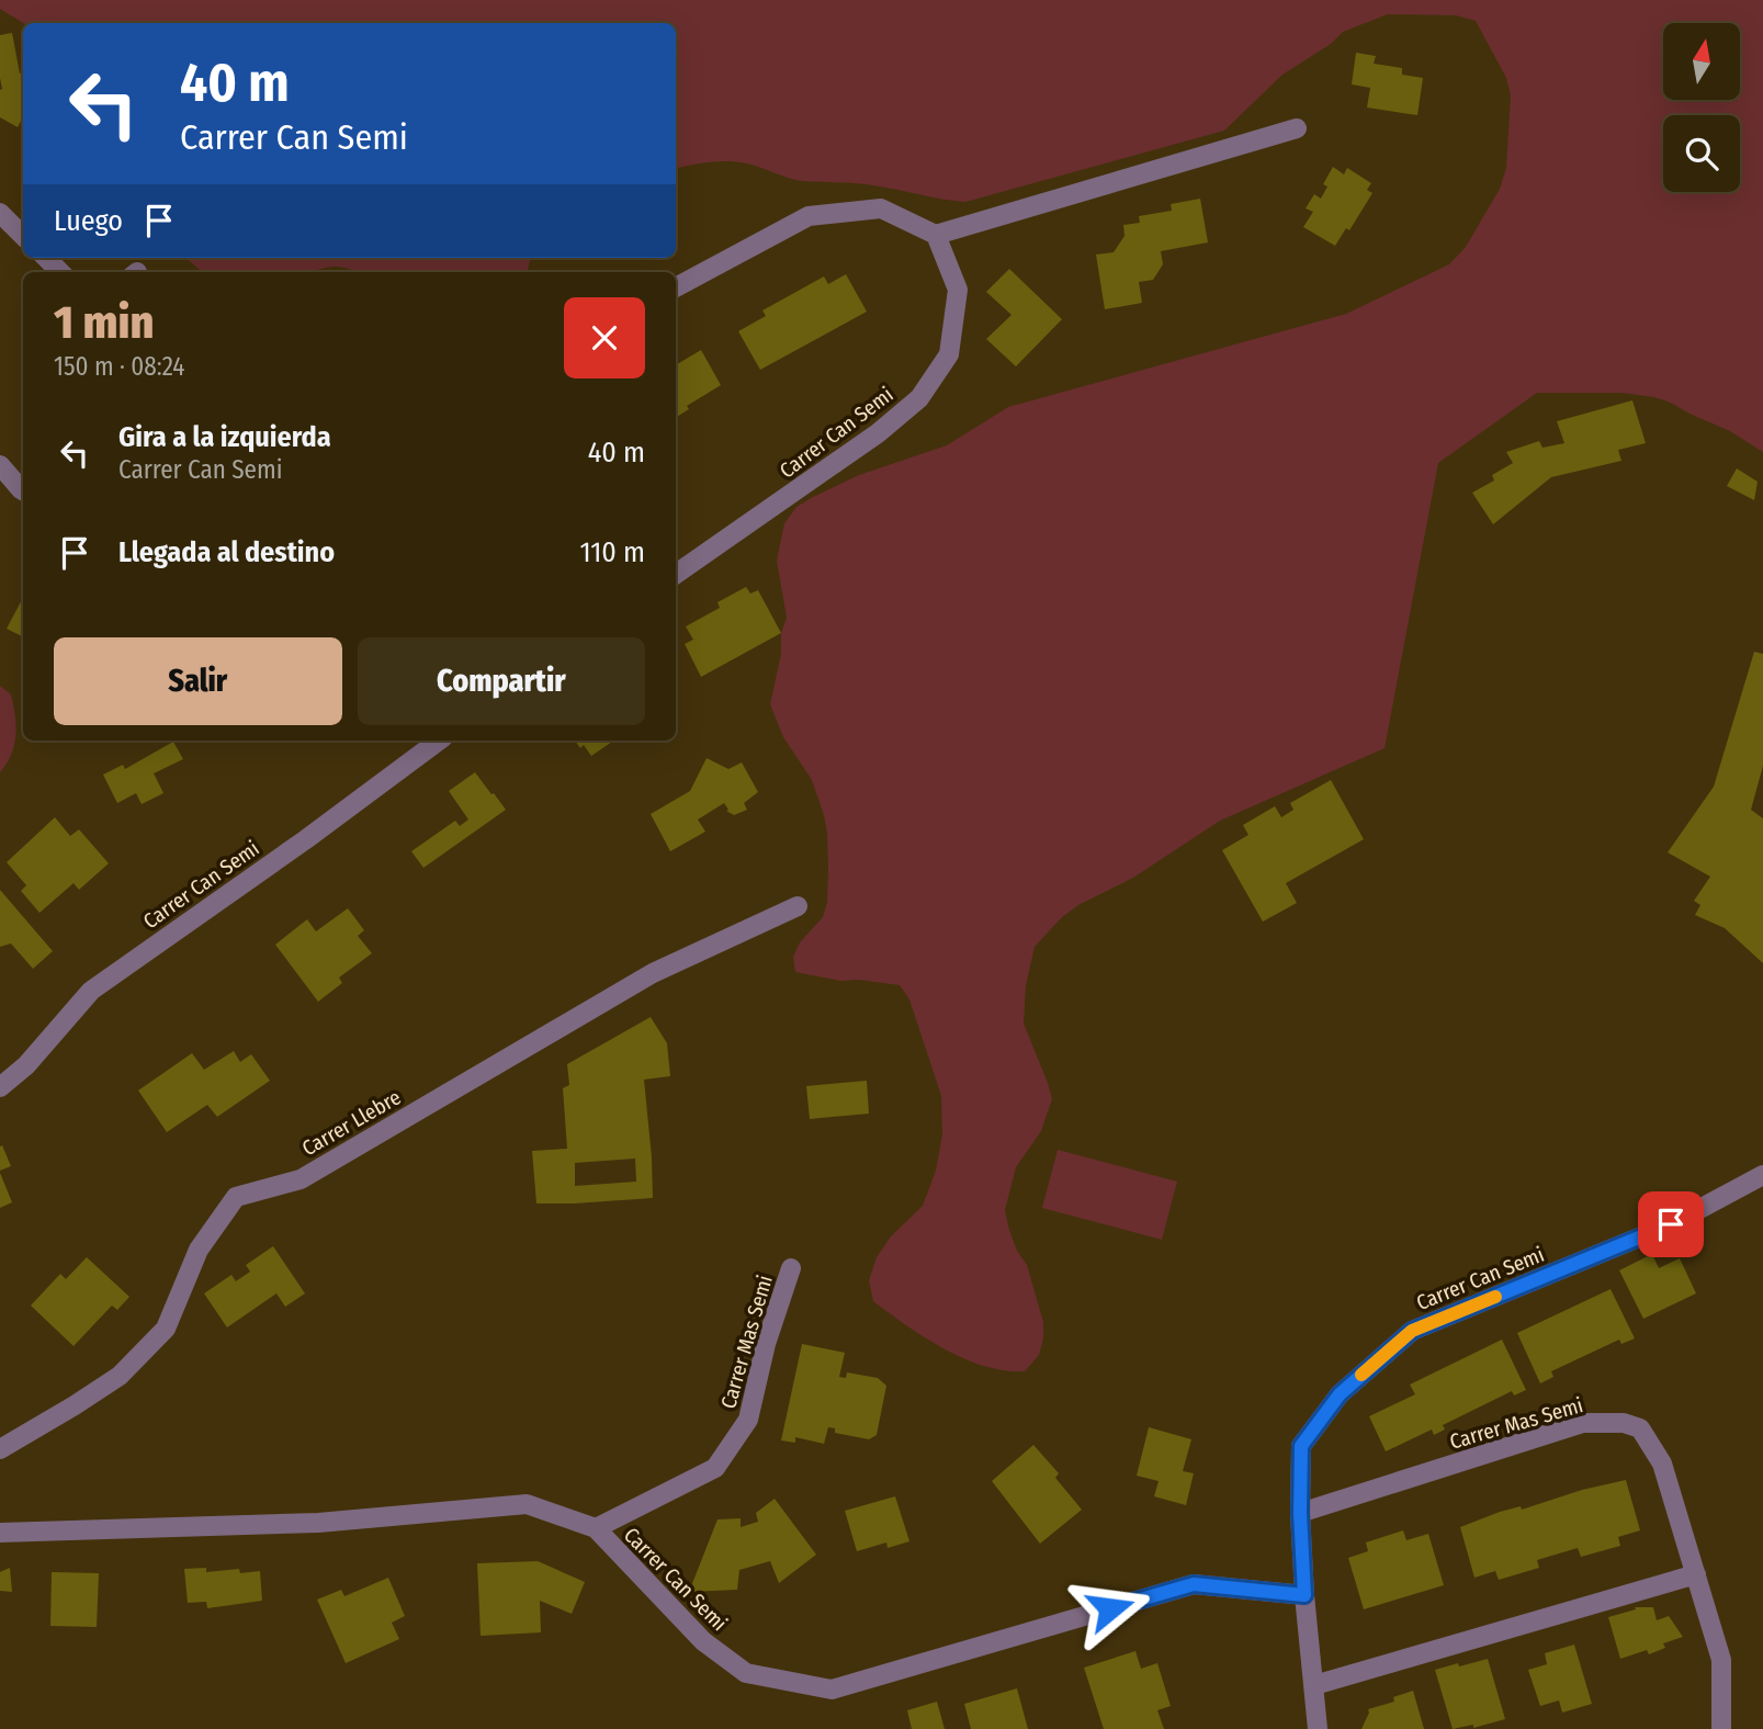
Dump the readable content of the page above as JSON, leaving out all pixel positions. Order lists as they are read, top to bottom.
{
  "streets": {
    "street": ["Carrer Can Semi", "Carrer Llebre", "Carrer Mas Semi"]
  },
  "crossings": [
    ["Carrer Can Semi", "Carrer Mas Semi"]
  ],
  "north": "top",
  "page": {
    "turn": ["40 m", "Carrer Can Semi"],
    "then": "Luego",
    "heading": ["1 min", "150 m · 08:24"],
    "list": [
      {
        "name": "Gira a la izquierda",
        "note": "Carrer Can Semi",
        "value": "40 m"
      },
      {
        "name": "Llegada al destino",
        "value": "110 m"
      }
    ],
    "buttons": ["Salir", "Compartir"]
  }
}
